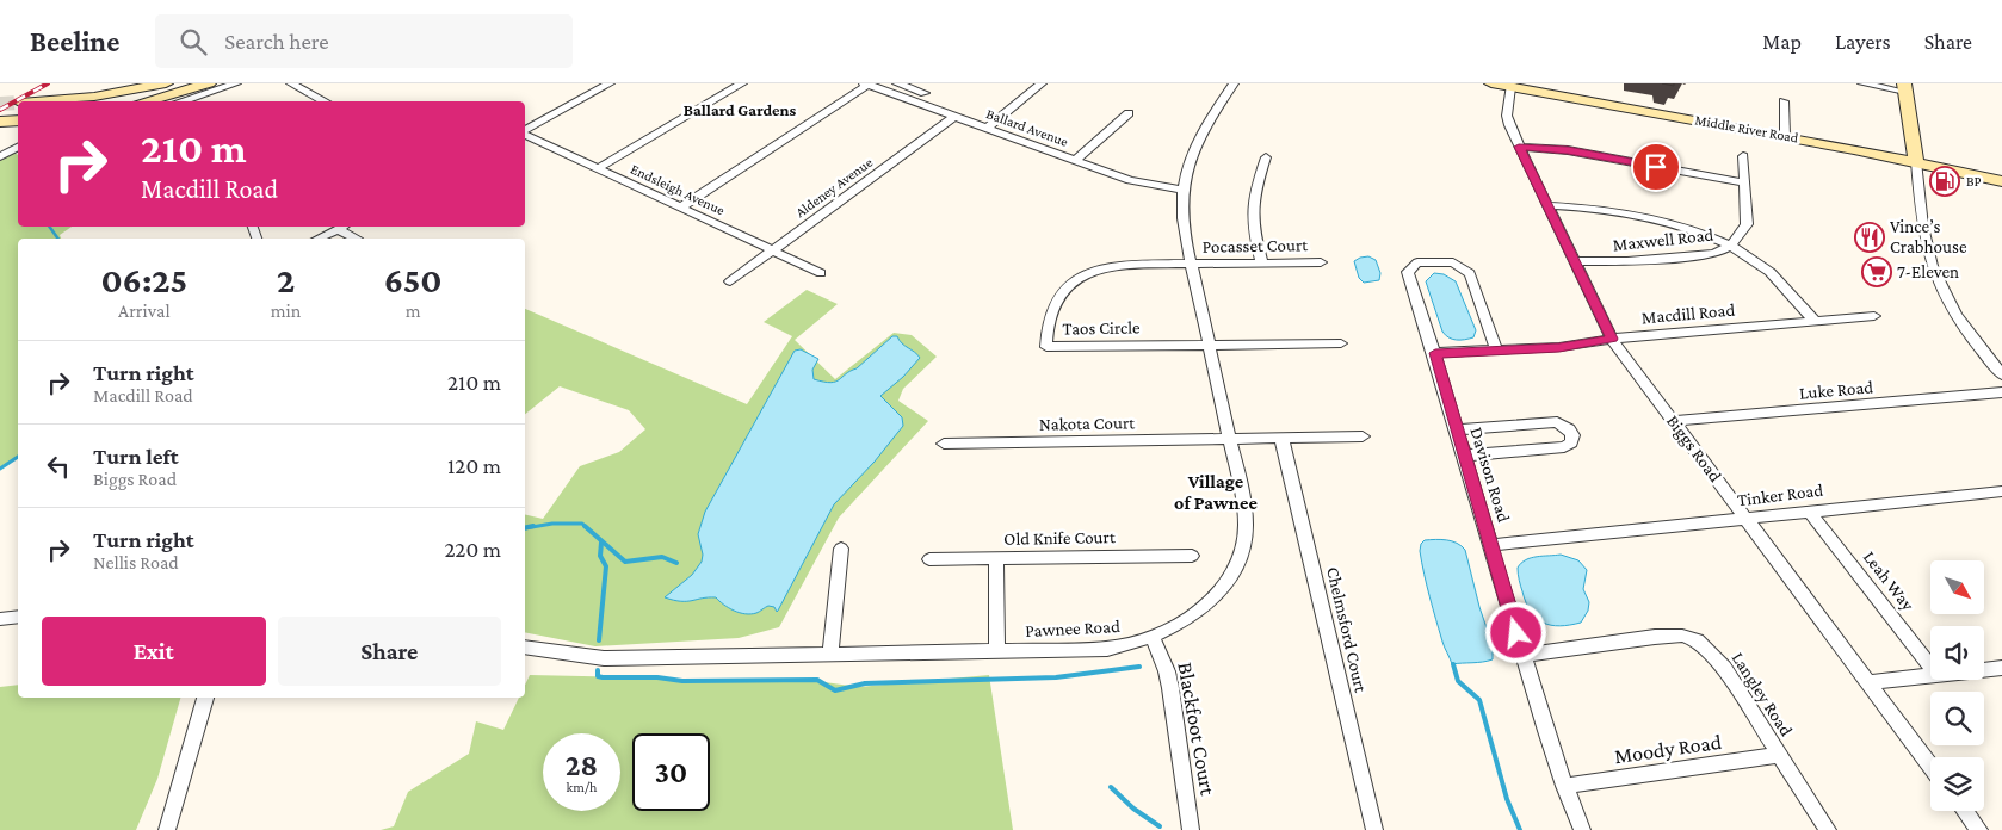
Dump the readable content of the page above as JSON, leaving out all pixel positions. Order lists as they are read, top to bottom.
{
  "streets": {
    "street": [
      "Ballard Avenue",
      "Middle River Road",
      "Aldeney Avenue",
      "Endsleigh Avenue",
      "Maxwell Road",
      "Pocasset Court",
      "Macdill Road",
      "Taos Circle",
      "Luke Road",
      "Nakota Court",
      "Biggs Road",
      "Davison Road",
      "Tinker Road",
      "Old Knife Court",
      "Leah Way",
      "Pawnee Road",
      "Chelmsford Court",
      "Langley Road",
      "Blackfoot Court",
      "Moody Road"
    ]
  },
  "crossings": [
    ["Ballard Avenue", "Aldeney Avenue"],
    ["Ballard Avenue", "Pawnee Road"],
    ["Middle River Road", "Biggs Road"],
    ["Aldeney Avenue", "Endsleigh Avenue"],
    ["Maxwell Road", "Biggs Road"],
    ["Pocasset Court", "Taos Circle"],
    ["Pocasset Court", "Pawnee Road"],
    ["Macdill Road", "Biggs Road"],
    ["Macdill Road", "Davison Road"],
    ["Taos Circle", "Pawnee Road"],
    ["Luke Road", "Biggs Road"],
    ["Nakota Court", "Pawnee Road"],
    ["Nakota Court", "Chelmsford Court"],
    ["Biggs Road", "Tinker Road"],
    ["Davison Road", "Tinker Road"],
    ["Davison Road", "Langley Road"],
    ["Davison Road", "Moody Road"],
    ["Tinker Road", "Leah Way"],
    ["Pawnee Road", "Blackfoot Court"],
    ["Langley Road", "Moody Road"]
  ],
  "districts": ["Ballard Gardens", "Village of Pawnee"],
  "places": {
    "fuel station": ["BP"],
    "restaurant": ["Vince’s Crabhouse"],
    "supermarket": ["7-Eleven"]
  },
  "north": "bottom right",
  "page": {
    "header": "Beeline",
    "search": "Search here",
    "nav": ["Map", "Layers", "Share"],
    "turn": ["210 m", "Macdill Road"],
    "eta": [
      "06:25",
      "Arrival",
      "2",
      "min",
      "650",
      "m"
    ],
    "list": [
      {
        "name": "Turn right",
        "note": "Macdill Road",
        "value": "210 m"
      },
      {
        "name": "Turn left",
        "note": "Biggs Road",
        "value": "120 m"
      },
      {
        "name": "Turn right",
        "note": "Nellis Road",
        "value": "220 m"
      }
    ],
    "buttons": ["Exit", "Share"],
    "speed": "28 km/h",
    "limit": "30"
  }
}
